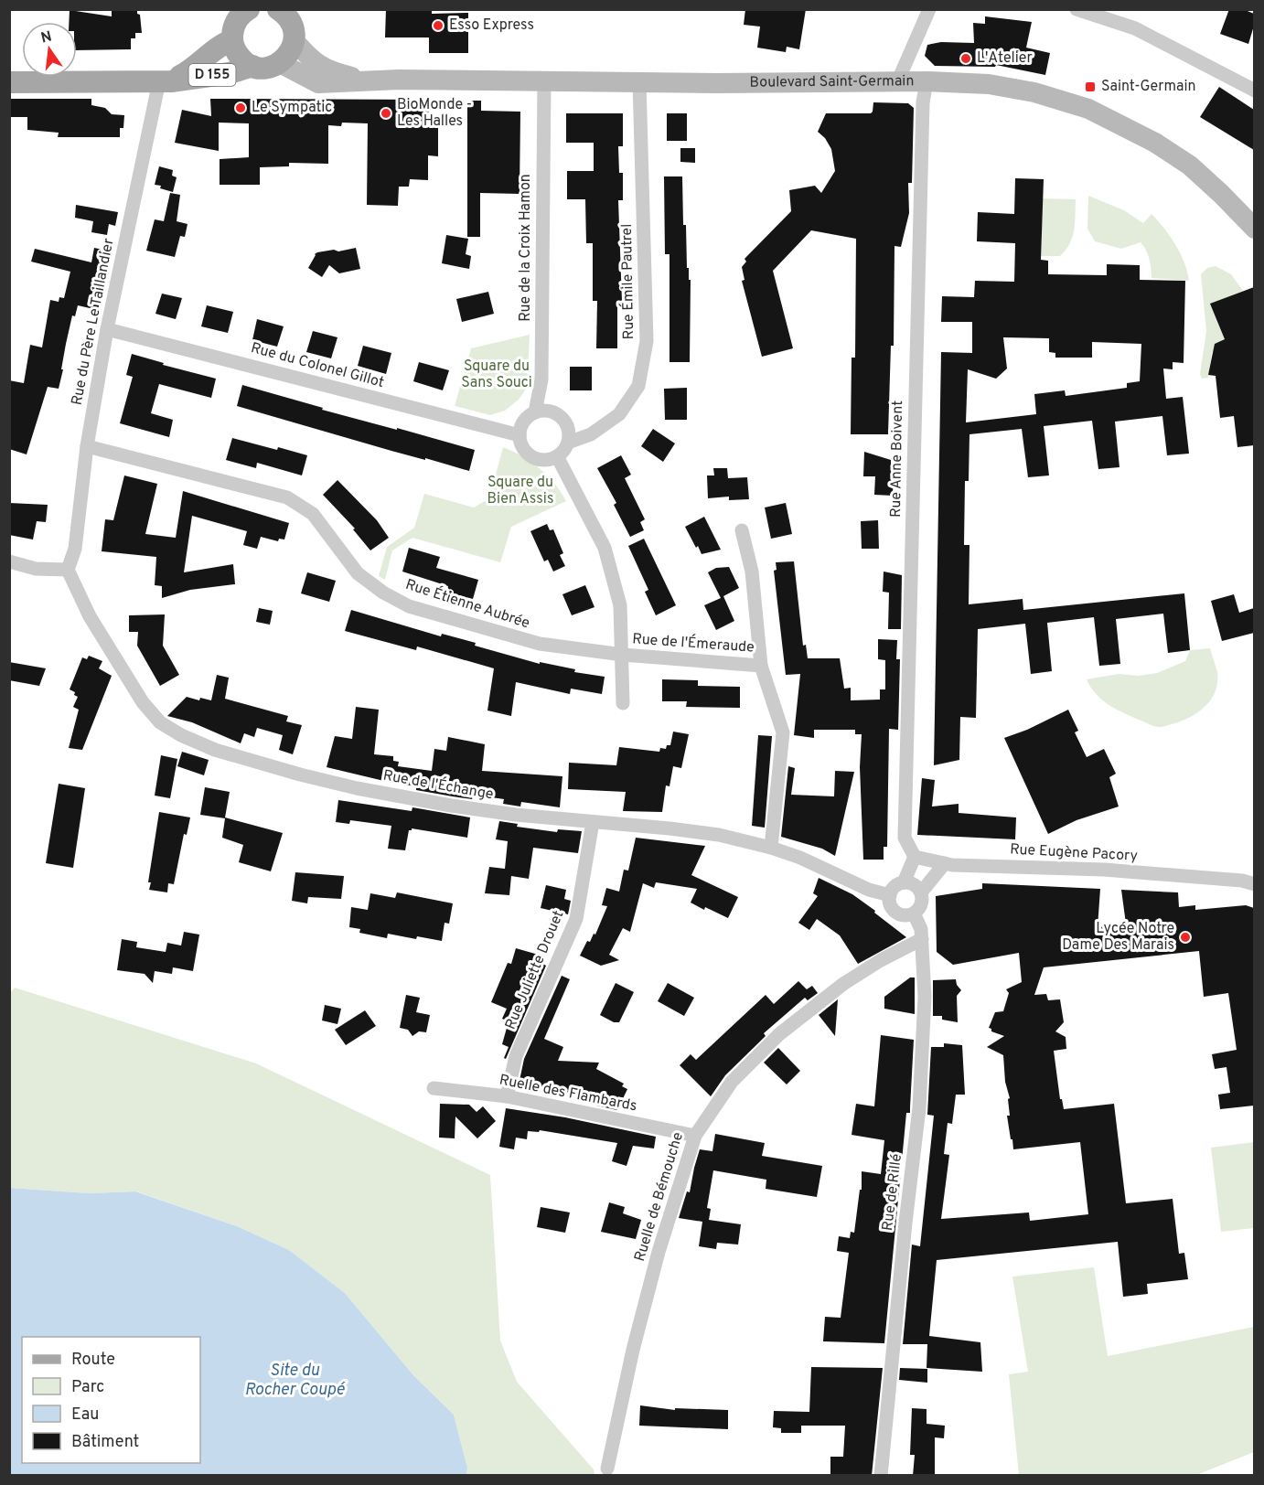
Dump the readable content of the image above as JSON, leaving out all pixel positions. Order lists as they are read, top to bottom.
{
  "streets": {
    "main road": ["D 155", "Boulevard Saint-Germain"],
    "street": [
      "Rue de la Croix Hamon",
      "Rue Émile Pautrel",
      "Rue du Père Le Taillandier",
      "Rue du Colonel Gillot",
      "Rue Anne Boivent",
      "Rue Étienne Aubrée",
      "Rue de l'Émeraude",
      "Rue de l'Échange",
      "Rue Eugène Pacory",
      "Rue Juliette Drouet",
      "Ruelle des Flambards",
      "Rue de Rillé",
      "Ruelle de Bémouche"
    ]
  },
  "crossings": [
    ["D 155", "Rue du Père Le Taillandier"],
    ["Boulevard Saint-Germain", "Rue de la Croix Hamon"],
    ["Boulevard Saint-Germain", "Rue Émile Pautrel"],
    ["Boulevard Saint-Germain", "Rue Anne Boivent"],
    ["Rue de la Croix Hamon", "Rue Émile Pautrel"],
    ["Rue de la Croix Hamon", "Rue du Colonel Gillot"],
    ["Rue Émile Pautrel", "Rue du Colonel Gillot"],
    ["Rue du Père Le Taillandier", "Rue du Colonel Gillot"],
    ["Rue du Père Le Taillandier", "Rue Étienne Aubrée"],
    ["Rue du Père Le Taillandier", "Rue de l'Échange"],
    ["Rue Anne Boivent", "Rue Eugène Pacory"],
    ["Rue Étienne Aubrée", "Rue de l'Émeraude"],
    ["Rue de l'Émeraude", "Rue de l'Échange"],
    ["Rue de l'Échange", "Rue Juliette Drouet"],
    ["Rue de l'Échange", "Rue de Rillé"],
    ["Rue Juliette Drouet", "Ruelle des Flambards"],
    ["Ruelle des Flambards", "Ruelle de Bémouche"],
    ["Rue de Rillé", "Ruelle de Bémouche"]
  ],
  "water": ["Site du Rocher Coupé"],
  "parks": ["Square du Sans Souci", "Square du Bien Assis"],
  "places": {
    "other": [
      "Esso Express",
      "L'Atelier",
      "Le Sympatic",
      "BioMonde - Les Halles",
      "Lycée Notre Dame Des Marais"
    ],
    "transit": ["Saint-Germain"]
  },
  "legend": [
    "Route",
    "Parc",
    "Eau",
    "Bâtiment"
  ],
  "north": "top"
}
